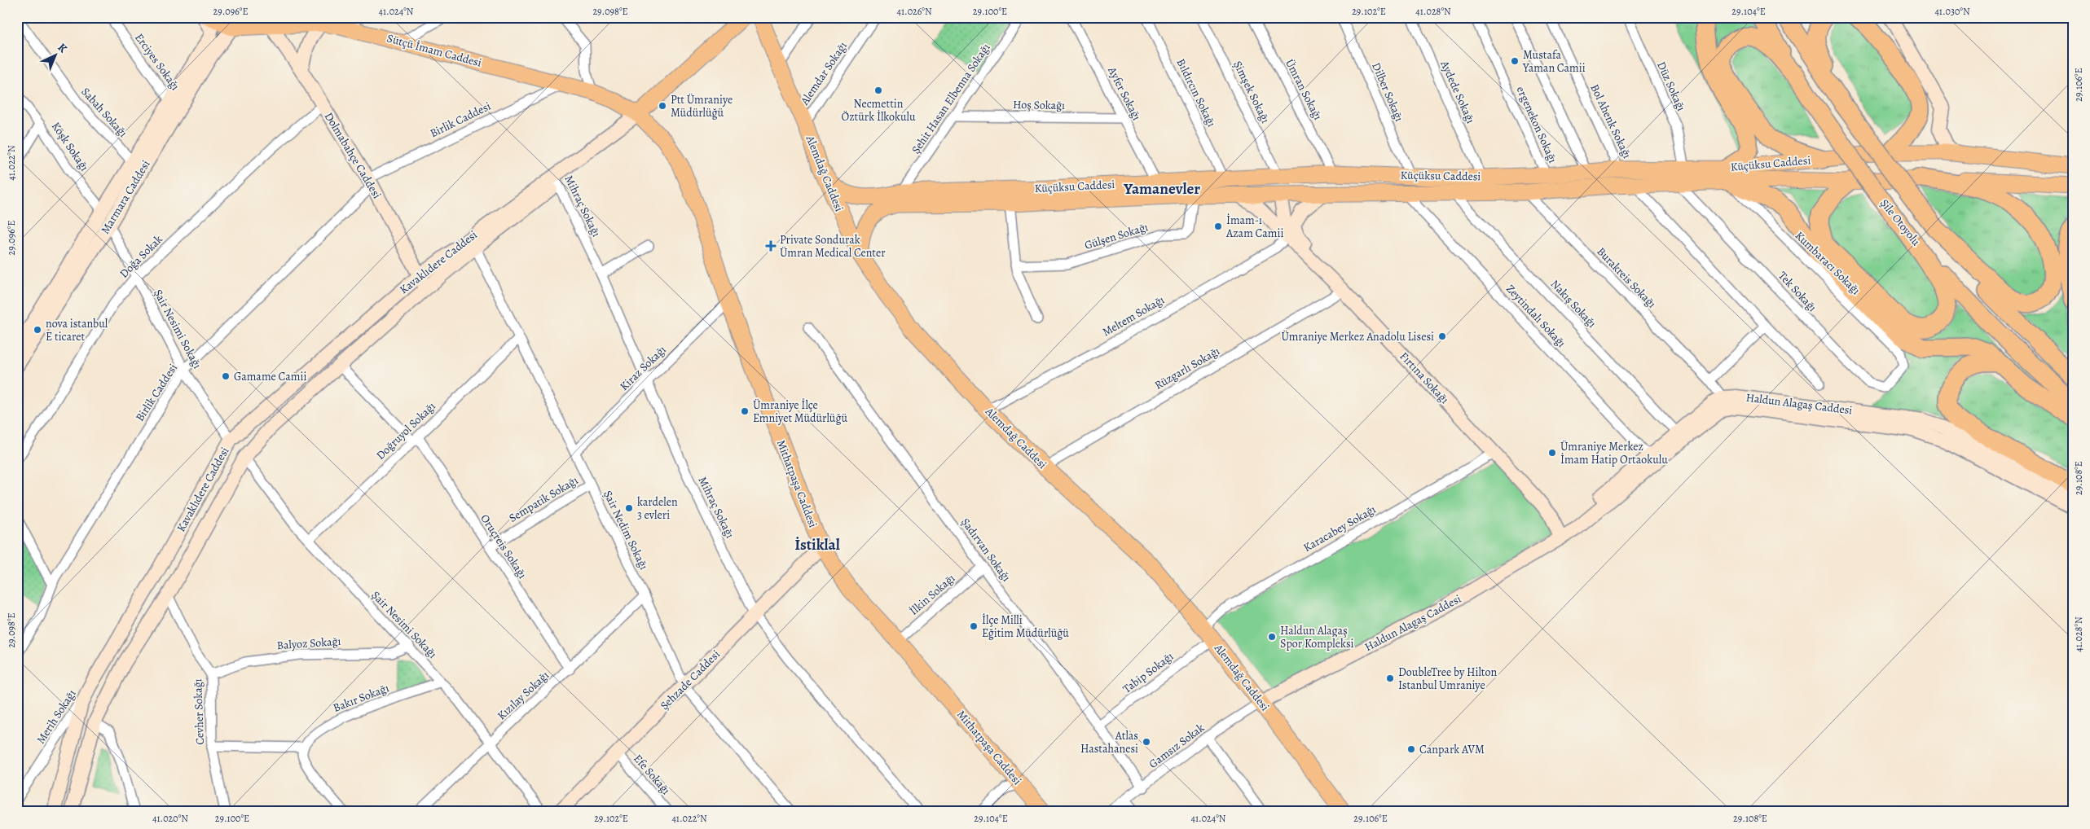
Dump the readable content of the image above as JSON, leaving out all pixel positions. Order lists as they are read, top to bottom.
{
  "streets": {
    "highway": ["Şile Otoyolu"],
    "main road": [
      "Sütçü İmam Caddesi",
      "Küçüksu Caddesi",
      "Alemdağ Caddesi",
      "Mithatpaşa Caddesi"
    ],
    "street": [
      "Erciyes Sokağı",
      "Alemdar Sokağı",
      "Düz Sokağı",
      "Ümran Sokağı",
      "Şimşek Sokağı",
      "Dilber Sokağı",
      "Aydede Sokağı",
      "Bıldırcın Sokağı",
      "Ayfer Sokağı",
      "Şehit Hasan Elbenna Sokağı",
      "Hoş Sokağı",
      "Sabah Sokağı",
      "Birlik Caddesi",
      "Bol Ahenk Sokağı",
      "ergenekon Sokağı",
      "Köşk Sokağı",
      "Dolmabahçe Caddesi",
      "Marmara Caddesi",
      "Mihraç Sokağı",
      "Gülşen Sokağı",
      "Doğa Sokak",
      "Kavaklıdere Caddesi",
      "Kumbaracı Sokağı",
      "Burakreis Sokağı",
      "Tek Sokağı",
      "Nakış Sokağı",
      "Meltem Sokağı",
      "Zeytindalı Sokağı",
      "Şair Nesimi Sokağı",
      "Kiraz Sokağı",
      "Rüzgarlı Sokağı",
      "Fırtına Sokağı",
      "Haldun Alagaş Caddesi",
      "Doğruyol Sokağı",
      "Sempatik Sokağı",
      "Karacabey Sokağı",
      "Şair Nedim Sokağı",
      "Oruçreis Sokağı",
      "Şadırvan Sokağı",
      "İlkin Sokağı",
      "Balyoz Sokağı",
      "Tabip Sokağı",
      "Şehzade Caddesi",
      "Kızılay Sokağı",
      "Bakır Sokağı",
      "Cevher Sokağı",
      "Merih Sokağı",
      "Gamsız Sokak",
      "Efe Sokağı"
    ]
  },
  "crossings": [
    ["Sütçü İmam Caddesi", "Birlik Caddesi"],
    ["Sütçü İmam Caddesi", "Dolmabahçe Caddesi"],
    ["Sütçü İmam Caddesi", "Marmara Caddesi"],
    ["Sütçü İmam Caddesi", "Kavaklıdere Caddesi"],
    ["Sütçü İmam Caddesi", "Mithatpaşa Caddesi"],
    ["Erciyes Sokağı", "Marmara Caddesi"],
    ["Alemdar Sokağı", "Alemdağ Caddesi"],
    ["Düz Sokağı", "Küçüksu Caddesi"],
    ["Ümran Sokağı", "Küçüksu Caddesi"],
    ["Şimşek Sokağı", "Küçüksu Caddesi"],
    ["Dilber Sokağı", "Küçüksu Caddesi"],
    ["Aydede Sokağı", "Küçüksu Caddesi"],
    ["Bıldırcın Sokağı", "Küçüksu Caddesi"],
    ["Ayfer Sokağı", "Hoş Sokağı"],
    ["Ayfer Sokağı", "Küçüksu Caddesi"],
    ["Şehit Hasan Elbenna Sokağı", "Hoş Sokağı"],
    ["Şehit Hasan Elbenna Sokağı", "Küçüksu Caddesi"],
    ["Sabah Sokağı", "Marmara Caddesi"],
    ["Birlik Caddesi", "Dolmabahçe Caddesi"],
    ["Birlik Caddesi", "Şair Nesimi Sokağı"],
    ["Bol Ahenk Sokağı", "Küçüksu Caddesi"],
    ["ergenekon Sokağı", "Küçüksu Caddesi"],
    ["Köşk Sokağı", "Marmara Caddesi"],
    ["Dolmabahçe Caddesi", "Doğa Sokak"],
    ["Dolmabahçe Caddesi", "Kavaklıdere Caddesi"],
    ["Küçüksu Caddesi", "Alemdağ Caddesi"],
    ["Küçüksu Caddesi", "Gülşen Sokağı"],
    ["Küçüksu Caddesi", "Kumbaracı Sokağı"],
    ["Küçüksu Caddesi", "Burakreis Sokağı"],
    ["Küçüksu Caddesi", "Tek Sokağı"],
    ["Küçüksu Caddesi", "Nakış Sokağı"],
    ["Küçüksu Caddesi", "Zeytindalı Sokağı"],
    ["Küçüksu Caddesi", "Fırtına Sokağı"],
    ["Alemdağ Caddesi", "Meltem Sokağı"],
    ["Alemdağ Caddesi", "Rüzgarlı Sokağı"],
    ["Alemdağ Caddesi", "Haldun Alagaş Caddesi"],
    ["Alemdağ Caddesi", "Karacabey Sokağı"],
    ["Alemdağ Caddesi", "Tabip Sokağı"],
    ["Alemdağ Caddesi", "Gamsız Sokak"],
    ["Marmara Caddesi", "Şair Nesimi Sokağı"],
    ["Mihraç Sokağı", "Kavaklıdere Caddesi"],
    ["Mihraç Sokağı", "Kiraz Sokağı"],
    ["Mihraç Sokağı", "Şehzade Caddesi"],
    ["Doğa Sokak", "Şair Nesimi Sokağı"],
    ["Kavaklıdere Caddesi", "Şair Nesimi Sokağı"],
    ["Kavaklıdere Caddesi", "Mithatpaşa Caddesi"],
    ["Kavaklıdere Caddesi", "Şair Nedim Sokağı"],
    ["Kavaklıdere Caddesi", "Oruçreis Sokağı"],
    ["Kavaklıdere Caddesi", "Cevher Sokağı"],
    ["Kavaklıdere Caddesi", "Merih Sokağı"],
    ["Kumbaracı Sokağı", "Tek Sokağı"],
    ["Burakreis Sokağı", "Haldun Alagaş Caddesi"],
    ["Nakış Sokağı", "Haldun Alagaş Caddesi"],
    ["Meltem Sokağı", "Fırtına Sokağı"],
    ["Zeytindalı Sokağı", "Haldun Alagaş Caddesi"],
    ["Şair Nesimi Sokağı", "Doğruyol Sokağı"],
    ["Şair Nesimi Sokağı", "Balyoz Sokağı"],
    ["Şair Nesimi Sokağı", "Kızılay Sokağı"],
    ["Şair Nesimi Sokağı", "Bakır Sokağı"],
    ["Kiraz Sokağı", "Mithatpaşa Caddesi"],
    ["Kiraz Sokağı", "Şair Nedim Sokağı"],
    ["Rüzgarlı Sokağı", "Fırtına Sokağı"],
    ["Fırtına Sokağı", "Haldun Alagaş Caddesi"],
    ["Fırtına Sokağı", "Karacabey Sokağı"],
    ["Haldun Alagaş Caddesi", "Gamsız Sokak"],
    ["Doğruyol Sokağı", "Şair Nedim Sokağı"],
    ["Doğruyol Sokağı", "Oruçreis Sokağı"],
    ["Mithatpaşa Caddesi", "İlkin Sokağı"],
    ["Mithatpaşa Caddesi", "Şehzade Caddesi"],
    ["Sempatik Sokağı", "Şair Nedim Sokağı"],
    ["Sempatik Sokağı", "Oruçreis Sokağı"],
    ["Karacabey Sokağı", "Tabip Sokağı"],
    ["Şair Nedim Sokağı", "Şehzade Caddesi"],
    ["Şair Nedim Sokağı", "Kızılay Sokağı"],
    ["Oruçreis Sokağı", "Kızılay Sokağı"],
    ["Şadırvan Sokağı", "İlkin Sokağı"],
    ["Şadırvan Sokağı", "Tabip Sokağı"],
    ["Şadırvan Sokağı", "Gamsız Sokak"],
    ["Balyoz Sokağı", "Cevher Sokağı"],
    ["Şehzade Caddesi", "Efe Sokağı"]
  ],
  "districts": ["Yamanevler", "İstiklal"],
  "places": {
    "other": [
      "Mustafa Yaman Camii",
      "Necmettin Öztürk İlkokulu",
      "Ptt Ümraniye Müdürlüğü",
      "İmam-ı Azam Camii",
      "nova istanbul E ticaret",
      "Ümraniye Merkez Anadolu Lisesi",
      "Gamame Camii",
      "Ümraniye İlçe Emniyet Müdürlüğü",
      "Ümraniye Merkez İmam Hatip Ortaokulu",
      "kardelen 3 evleri",
      "İlçe Milli Eğitim Müdürlüğü",
      "Haldun Alagaş Spor Kompleksi",
      "DoubleTree by Hilton Istanbul Umraniye",
      "Atlas Hastahanesi",
      "Canpark AVM"
    ],
    "health": ["Private Sondurak Ümran Medical Center"]
  },
  "north": "top right",
  "coordinates": [
    "29.096°E",
    "41.024°N",
    "29.098°E",
    "41.026°N",
    "29.100°E",
    "29.102°E",
    "41.028°N",
    "29.104°E",
    "41.030°N",
    "29.106°E",
    "41.022°N",
    "29.108°E",
    "41.020°N"
  ]
}
